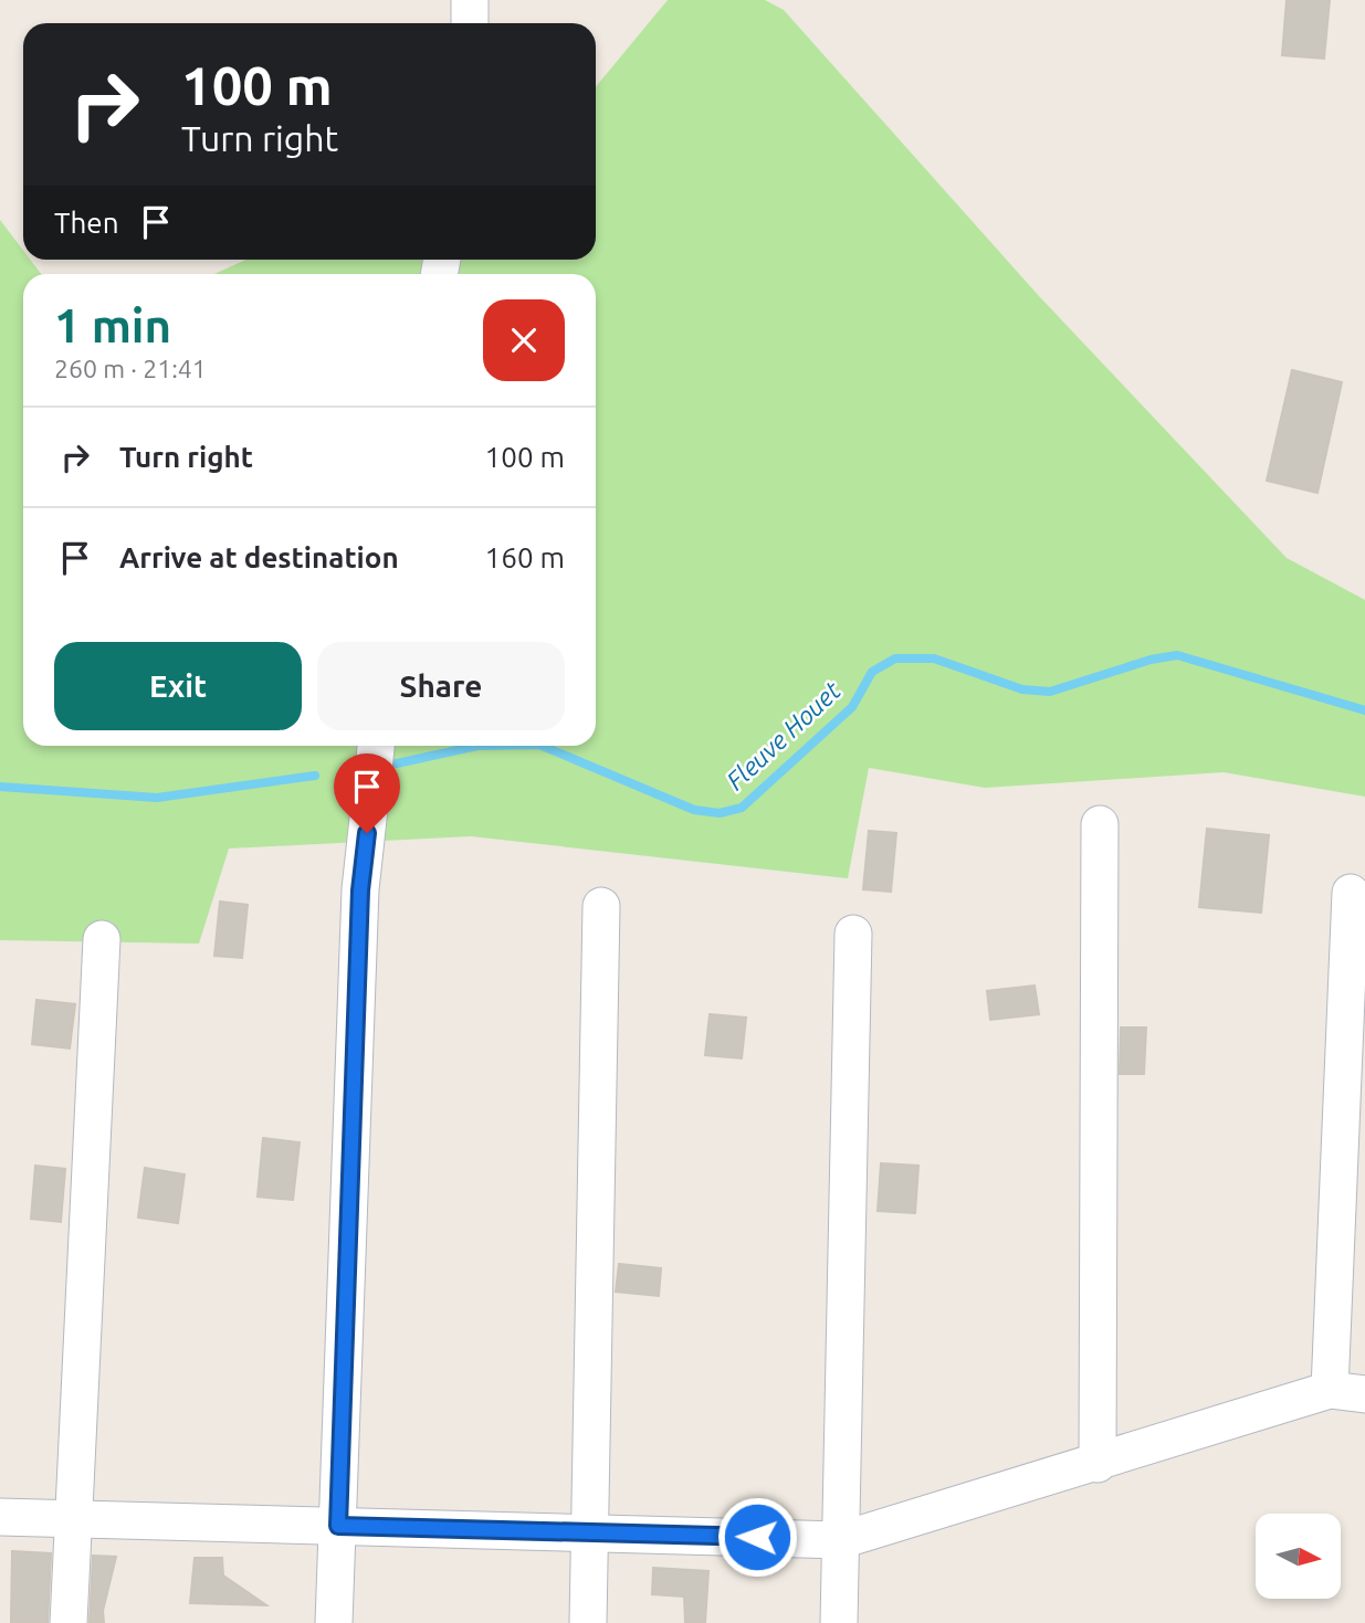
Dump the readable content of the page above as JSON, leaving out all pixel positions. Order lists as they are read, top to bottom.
{
  "water": ["Fleuve Houet"],
  "north": "right",
  "page": {
    "turn": ["100 m", "Turn right"],
    "then": "Then",
    "heading": ["1 min", "260 m · 21:41"],
    "list": [
      {
        "name": "Turn right",
        "value": "100 m"
      },
      {
        "name": "Arrive at destination",
        "value": "160 m"
      }
    ],
    "buttons": ["Exit", "Share"]
  }
}
